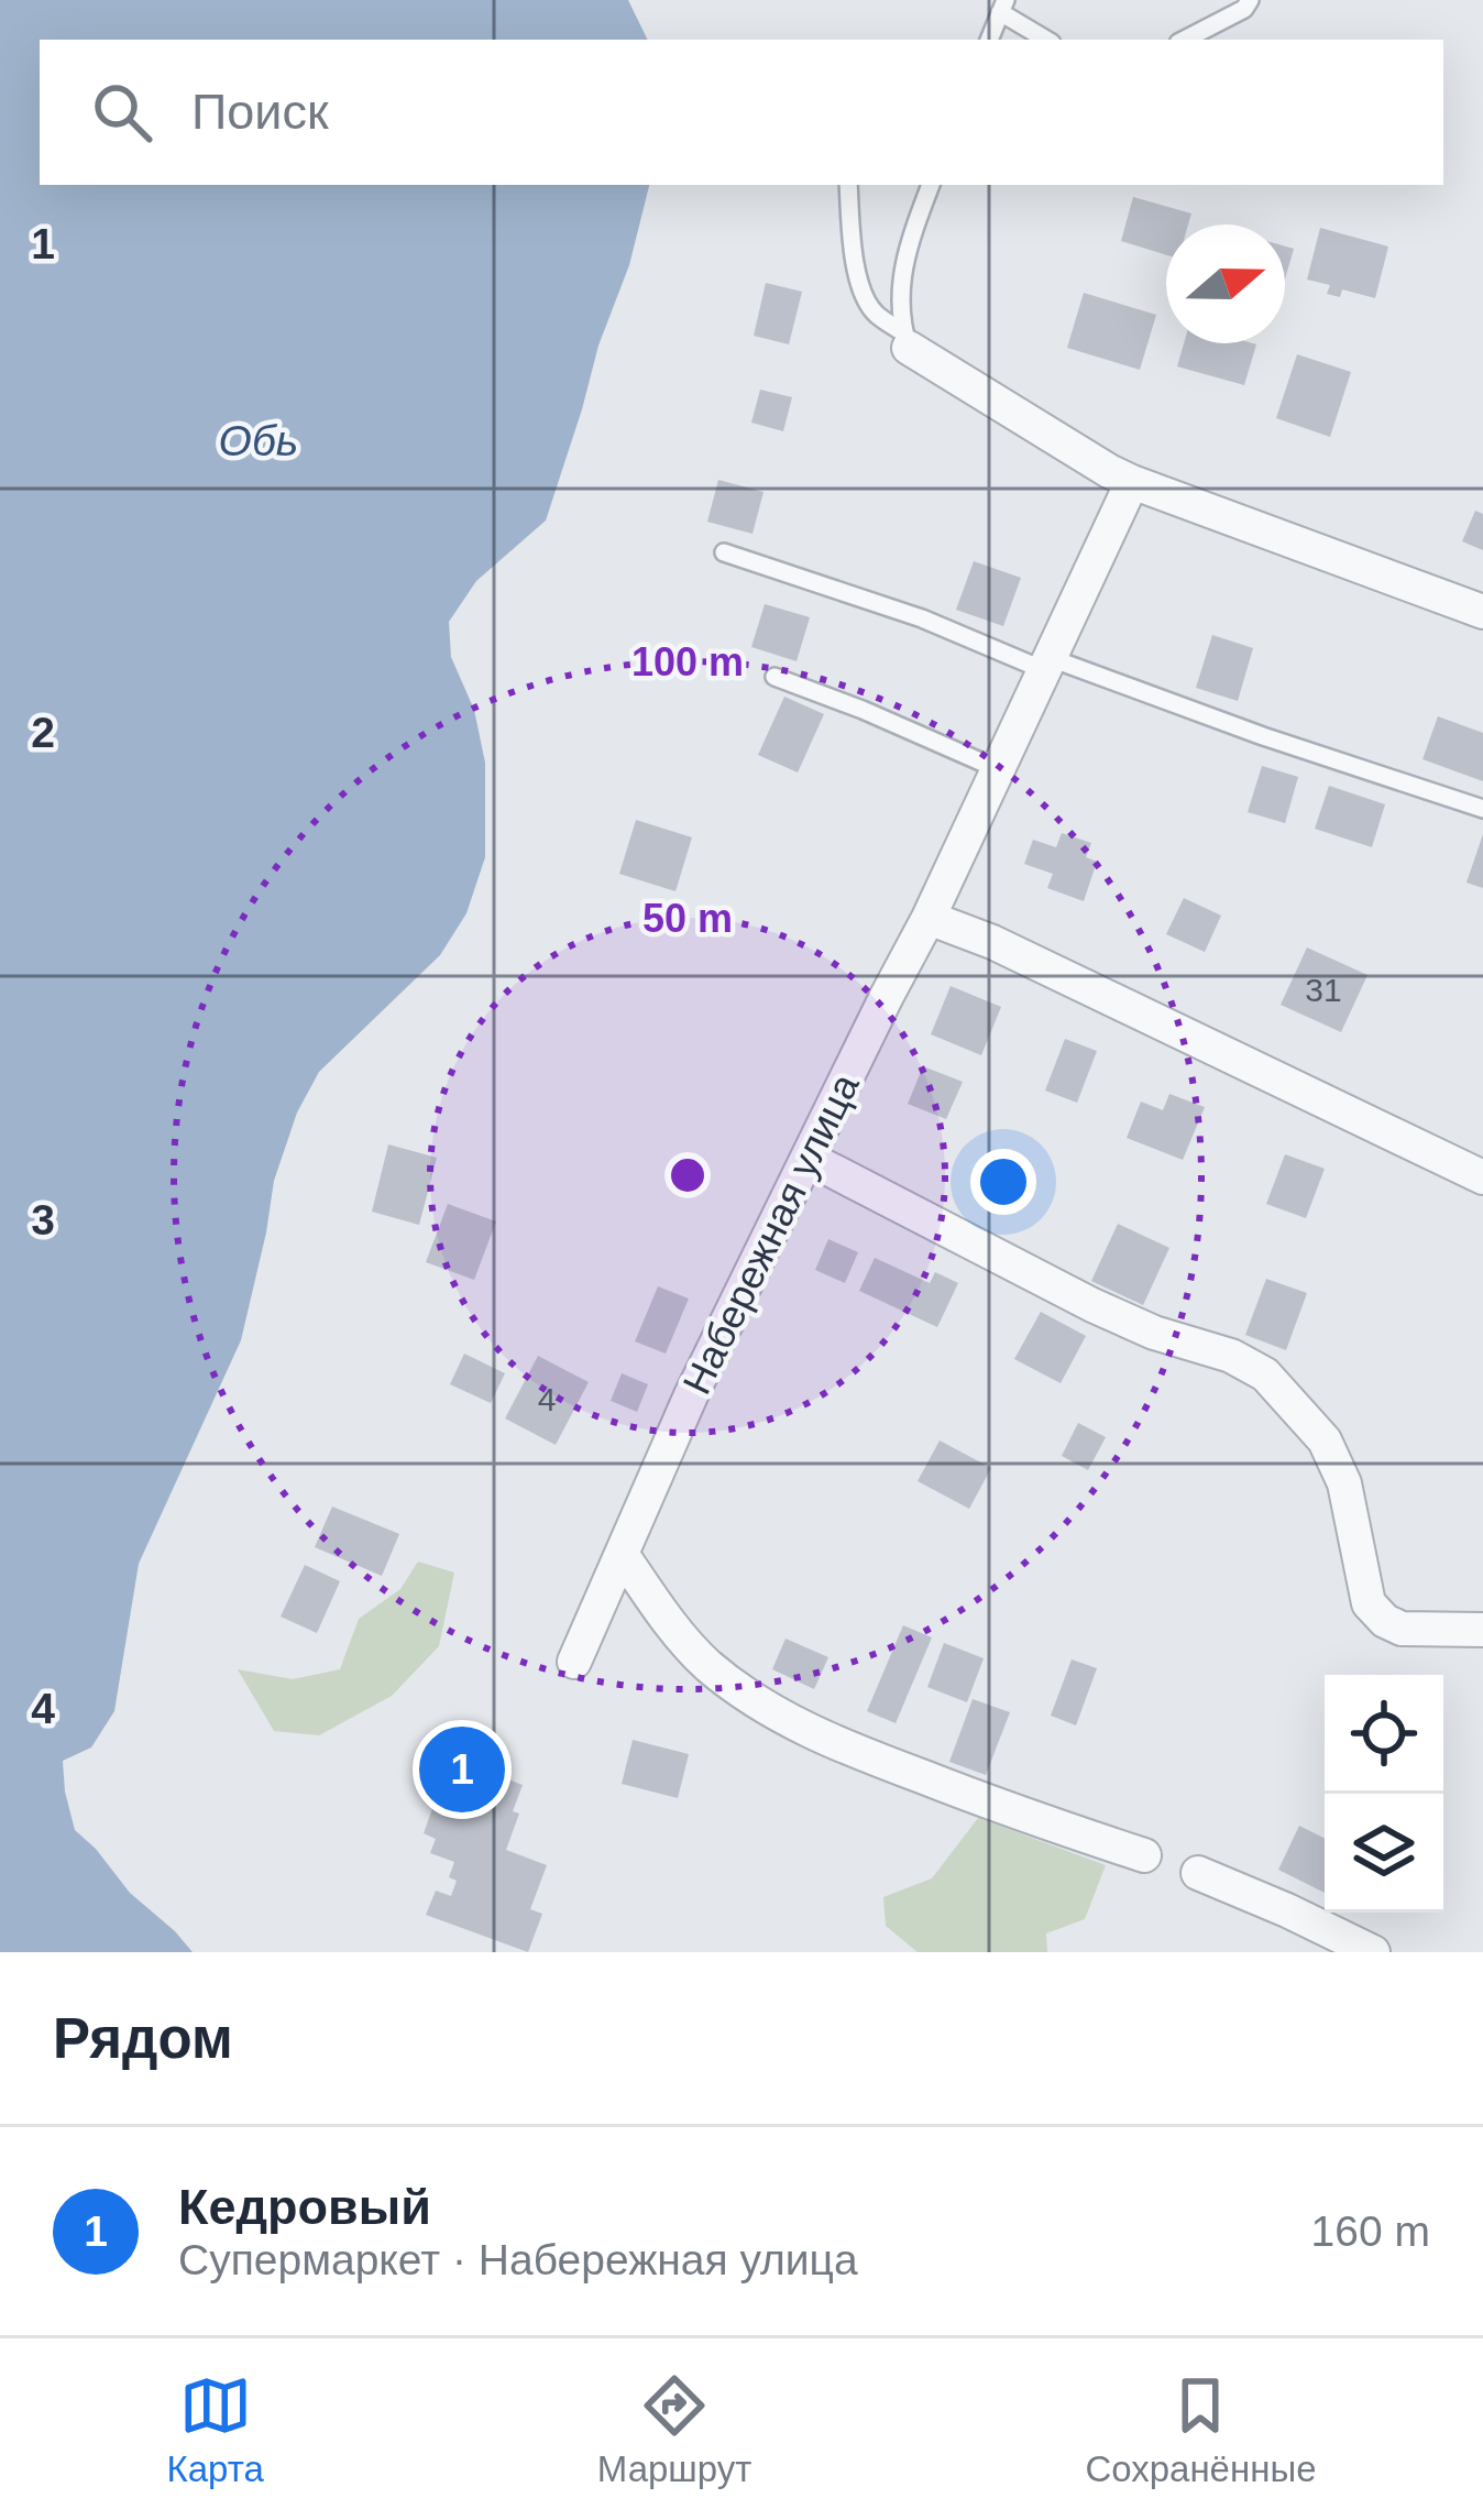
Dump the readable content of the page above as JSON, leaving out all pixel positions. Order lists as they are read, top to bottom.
{
  "streets": {
    "street": ["Набережная улица"]
  },
  "water": ["Обь"],
  "house_numbers": ["31", "4"],
  "north": "right",
  "page": {
    "search": "Поиск",
    "pins": "1",
    "heading": "Рядом",
    "list": [
      {
        "mark": "1",
        "name": "Кедровый",
        "note": "Супермаркет · Набережная улица",
        "value": "160 m"
      }
    ],
    "nav": ["Карта", "Маршрут", "Сохранённые"]
  },
  "grid": {
    "rows": [
      "1",
      "2",
      "3",
      "4"
    ]
  },
  "rings": ["100 m", "50 m"]
}
